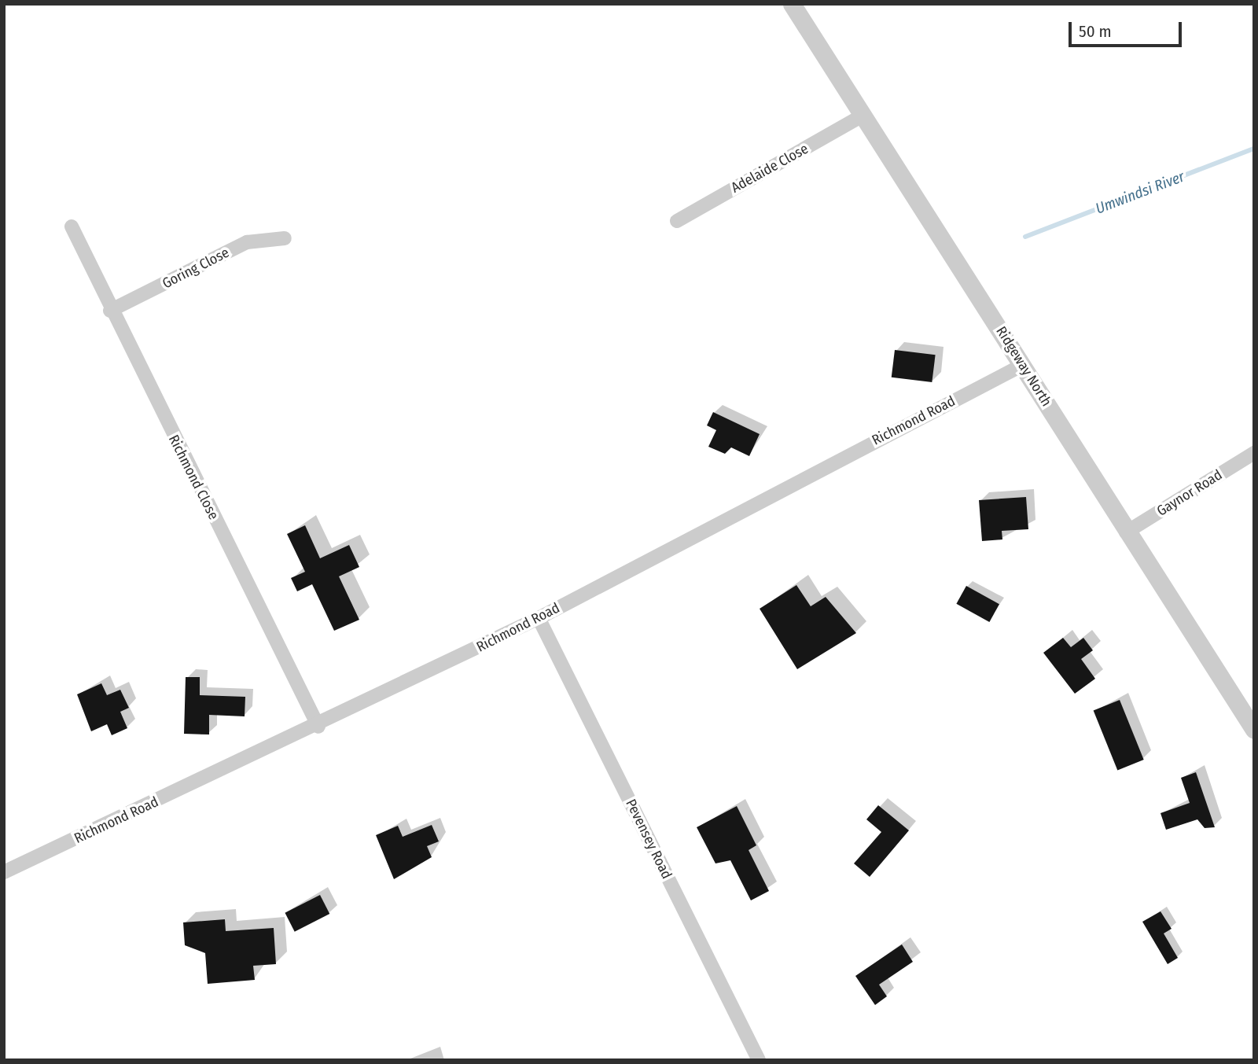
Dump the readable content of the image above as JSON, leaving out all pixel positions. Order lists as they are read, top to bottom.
{
  "streets": {
    "street": [
      "Adelaide Close",
      "Goring Close",
      "Ridgeway North",
      "Richmond Road",
      "Richmond Close",
      "Gaynor Road",
      "Pevensey Road"
    ]
  },
  "crossings": [
    ["Adelaide Close", "Ridgeway North"],
    ["Goring Close", "Richmond Close"],
    ["Ridgeway North", "Richmond Road"],
    ["Ridgeway North", "Gaynor Road"],
    ["Richmond Road", "Richmond Close"],
    ["Richmond Road", "Pevensey Road"]
  ],
  "water": ["Umwindsi River"],
  "scale_bar": "50 m"
}
